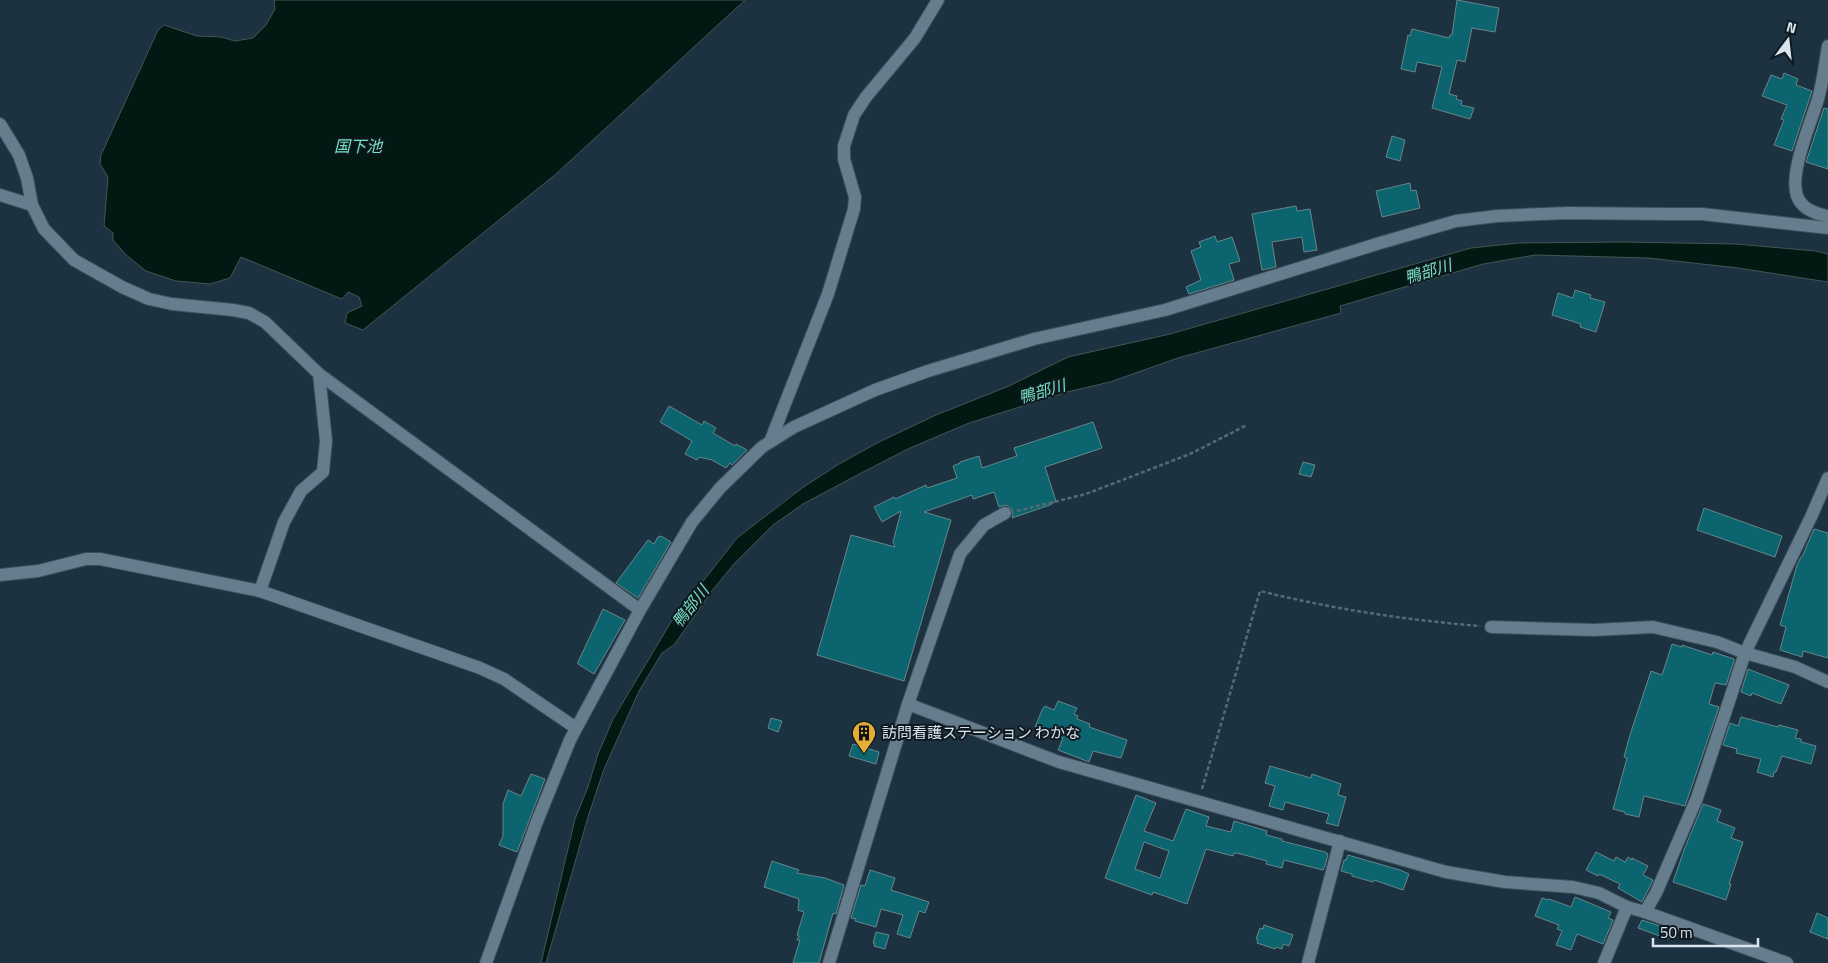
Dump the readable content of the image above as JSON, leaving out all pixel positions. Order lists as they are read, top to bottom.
{
  "water": ["国下池", "鴨部川"],
  "places": {
    "building": ["訪問看護ステーション わかな"]
  },
  "scale_bar": "50 m",
  "north": "top"
}
